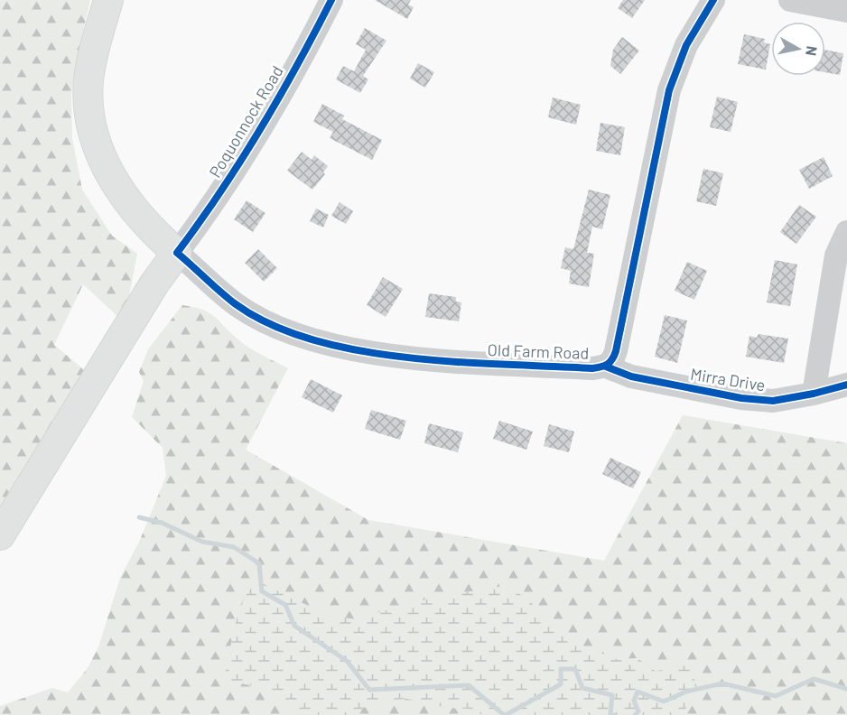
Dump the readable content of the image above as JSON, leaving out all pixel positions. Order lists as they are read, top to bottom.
{
  "streets": {
    "main road": ["Poquonnock Road"],
    "street": ["Old Farm Road", "Mirra Drive"]
  },
  "crossings": [
    ["Poquonnock Road", "Old Farm Road"],
    ["Old Farm Road", "Mirra Drive"]
  ],
  "north": "right"
}
